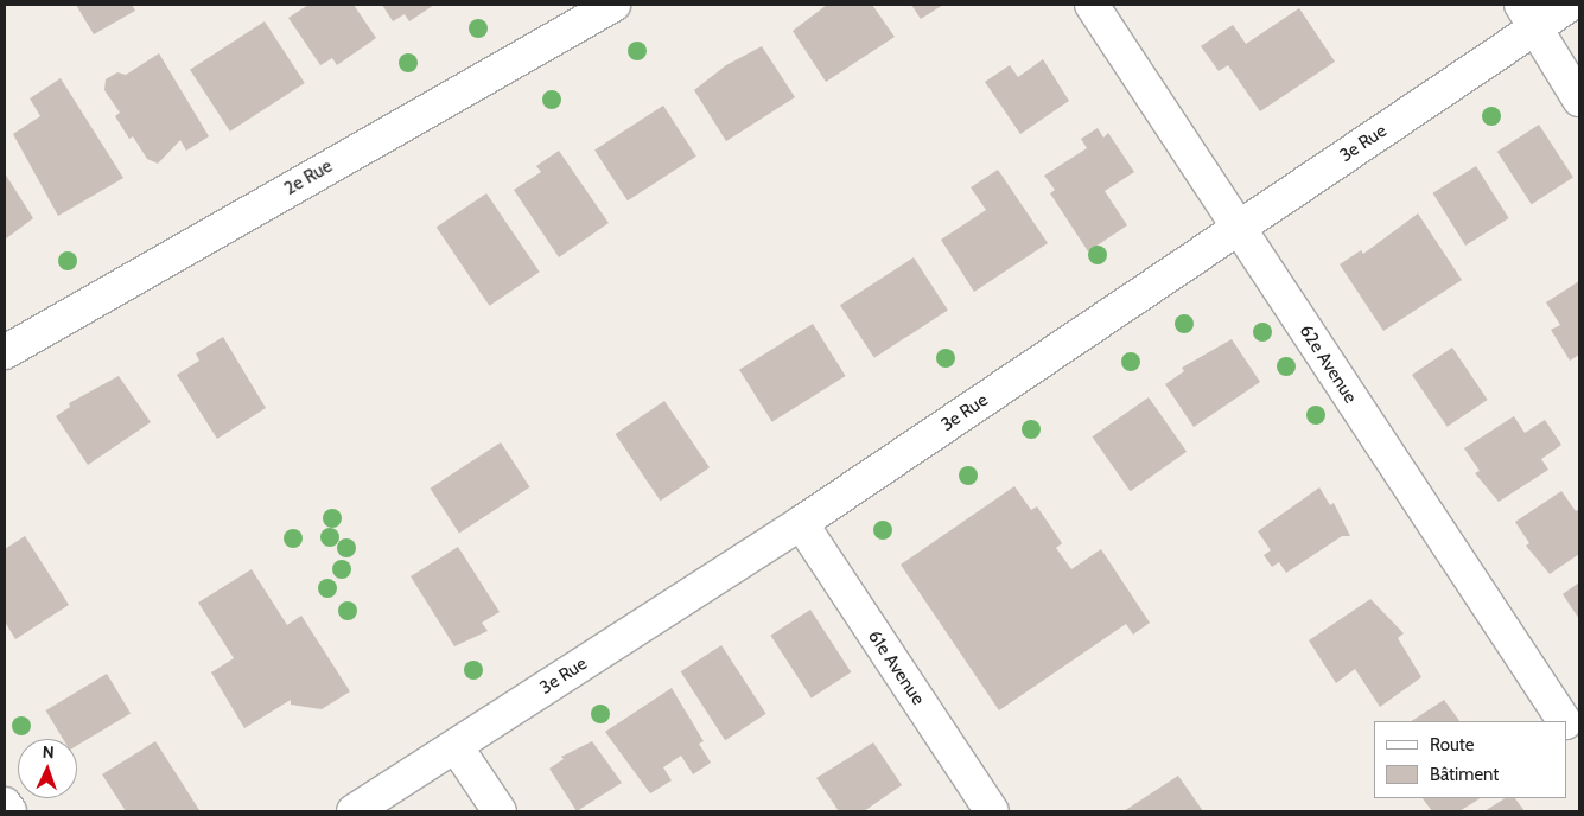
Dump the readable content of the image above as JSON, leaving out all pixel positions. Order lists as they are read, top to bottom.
{
  "streets": {
    "street": [
      "3e Rue",
      "2e Rue",
      "62e Avenue",
      "61e Avenue"
    ]
  },
  "crossings": [
    ["3e Rue", "62e Avenue"],
    ["3e Rue", "61e Avenue"]
  ],
  "legend": ["Route", "Bâtiment"],
  "north": "top"
}
